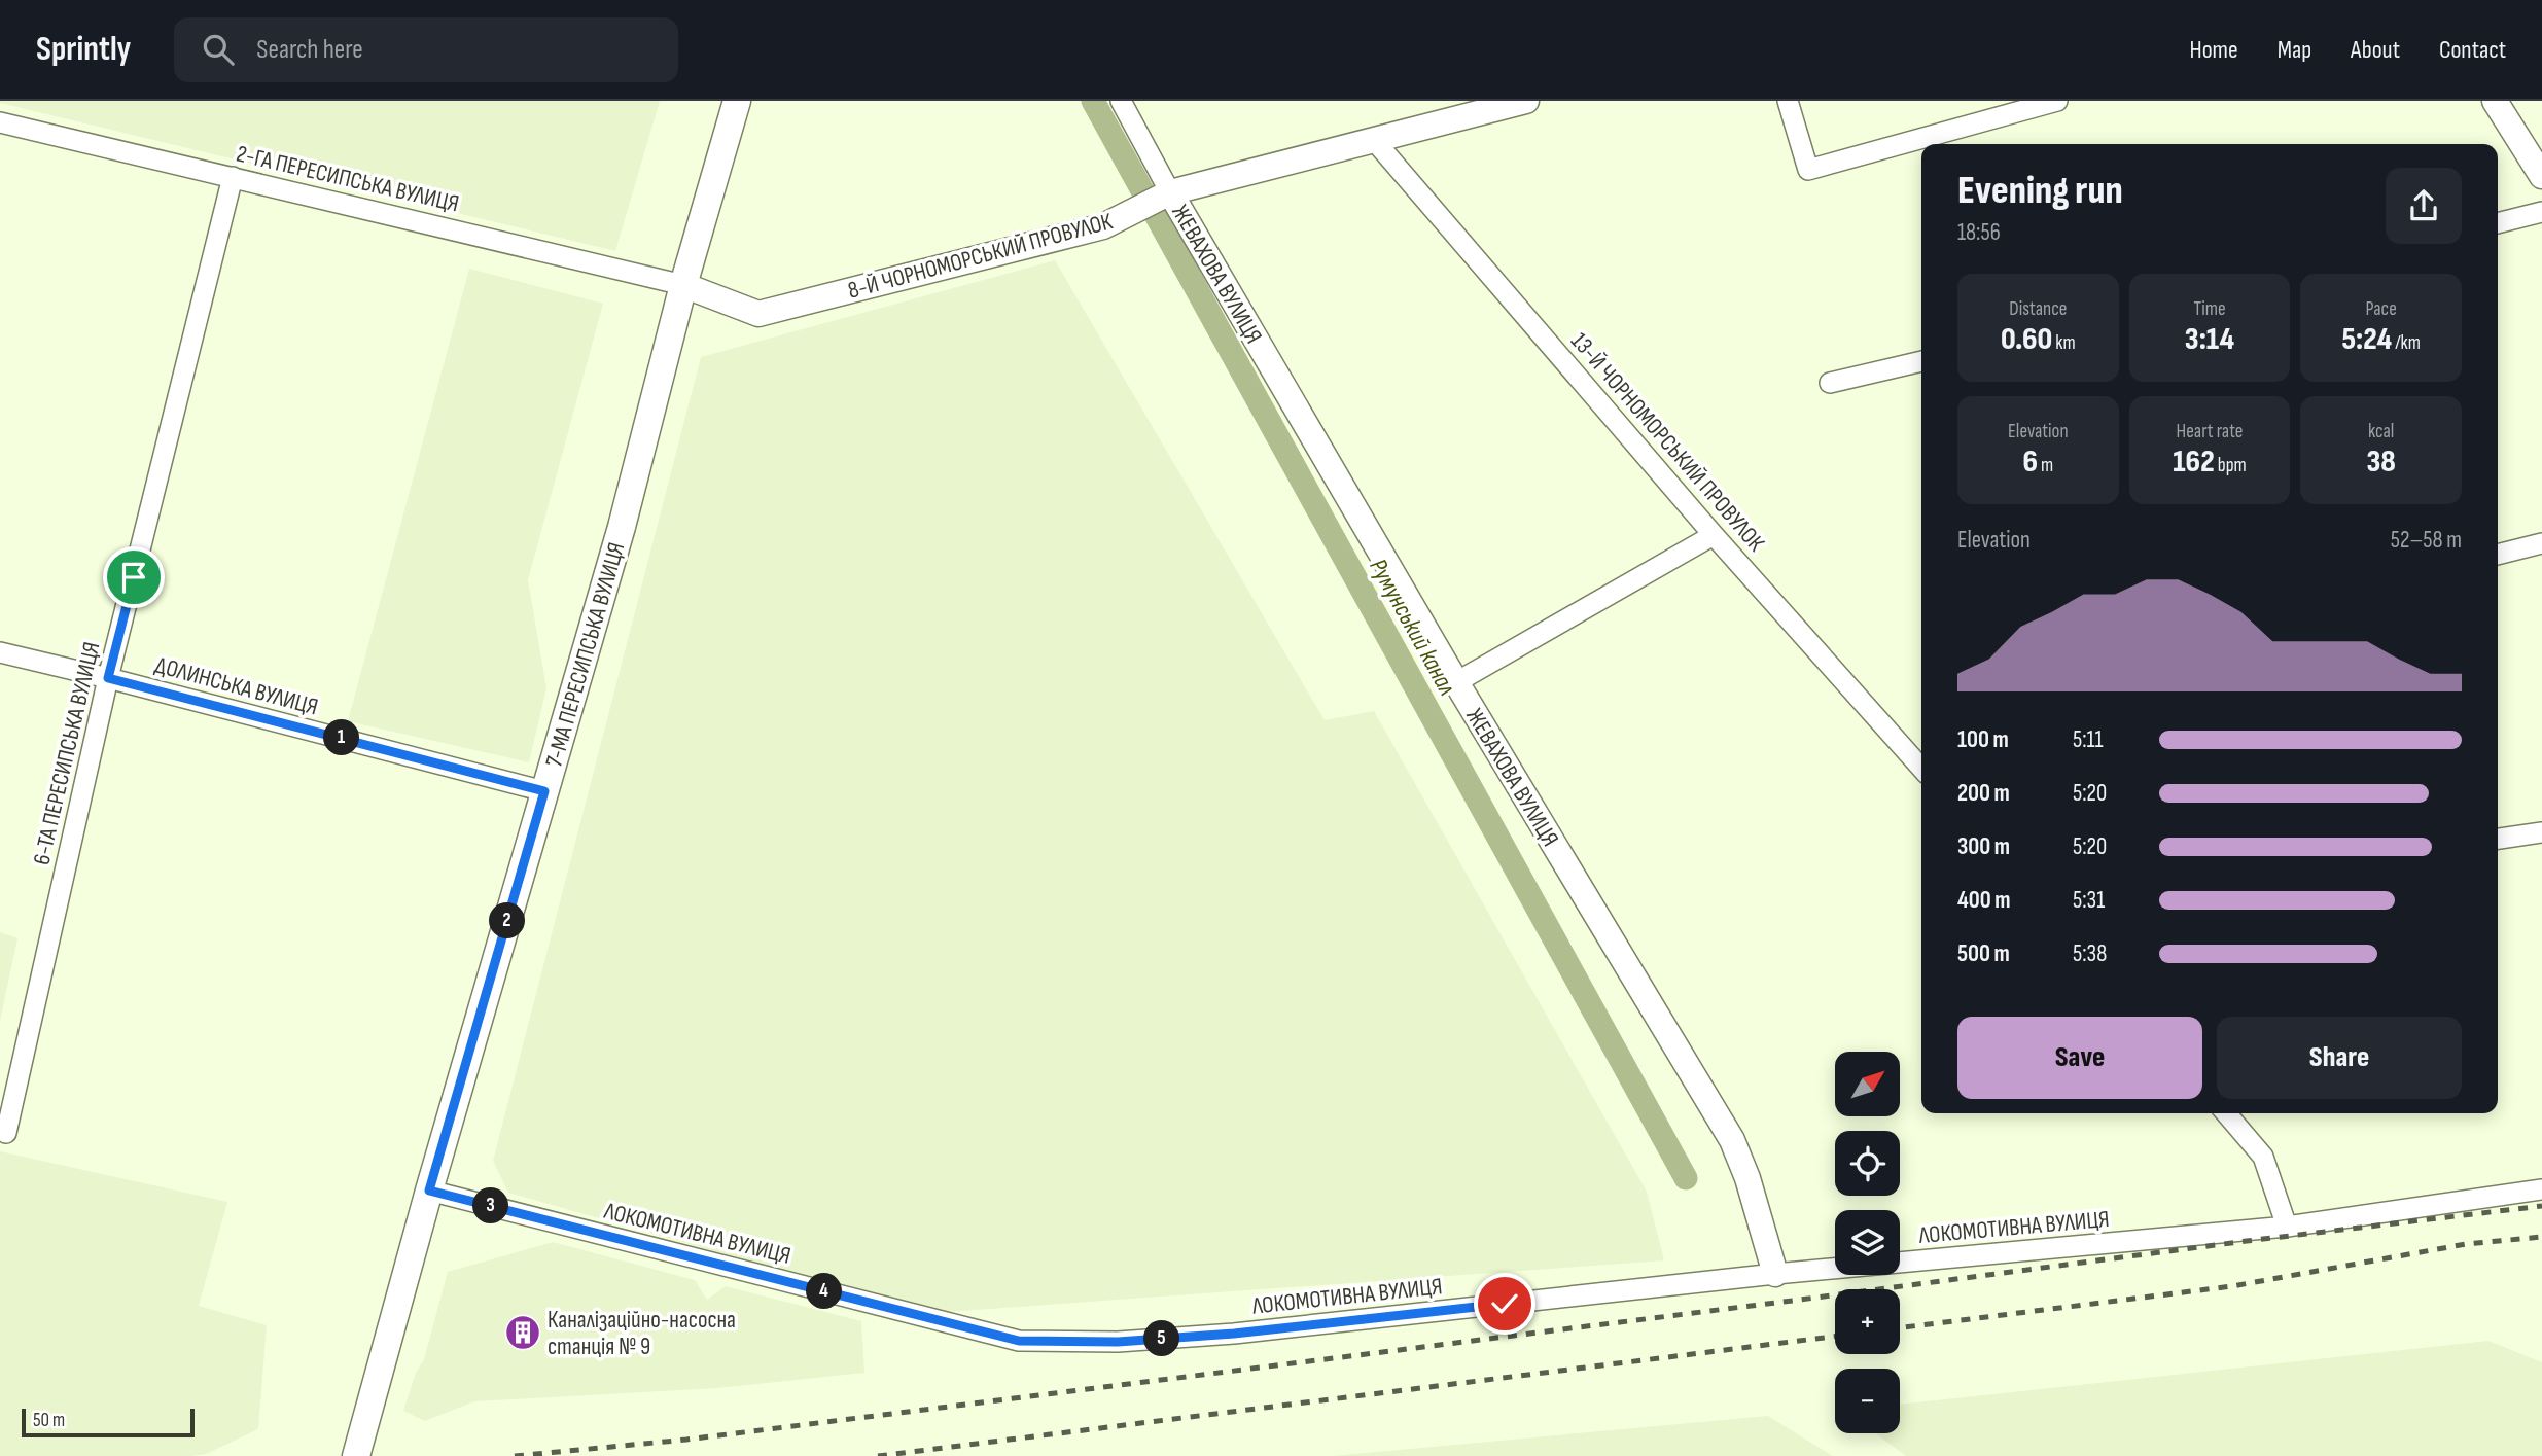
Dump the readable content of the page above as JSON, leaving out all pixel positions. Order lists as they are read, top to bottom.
{
  "streets": {
    "main road": ["7-МА ПЕРЕСИПСЬКА ВУЛИЦЯ"],
    "street": [
      "2-ГА ПЕРЕСИПСЬКА ВУЛИЦЯ",
      "8-Й ЧОРНОМОРСЬКИЙ ПРОВУЛОК",
      "ЖЕВАХОВА ВУЛИЦЯ",
      "13-Й ЧОРНОМОРСЬКИЙ ПРОВУЛОК",
      "ДОЛИНСЬКА ВУЛИЦЯ",
      "6-ТА ПЕРЕСИПСЬКА ВУЛИЦЯ",
      "ЛОКОМОТИВНА ВУЛИЦЯ"
    ]
  },
  "crossings": [
    ["2-ГА ПЕРЕСИПСЬКА ВУЛИЦЯ", "8-Й ЧОРНОМОРСЬКИЙ ПРОВУЛОК"],
    ["2-ГА ПЕРЕСИПСЬКА ВУЛИЦЯ", "7-МА ПЕРЕСИПСЬКА ВУЛИЦЯ"],
    ["2-ГА ПЕРЕСИПСЬКА ВУЛИЦЯ", "6-ТА ПЕРЕСИПСЬКА ВУЛИЦЯ"],
    ["8-Й ЧОРНОМОРСЬКИЙ ПРОВУЛОК", "ЖЕВАХОВА ВУЛИЦЯ"],
    ["8-Й ЧОРНОМОРСЬКИЙ ПРОВУЛОК", "13-Й ЧОРНОМОРСЬКИЙ ПРОВУЛОК"],
    ["8-Й ЧОРНОМОРСЬКИЙ ПРОВУЛОК", "7-МА ПЕРЕСИПСЬКА ВУЛИЦЯ"],
    ["ЖЕВАХОВА ВУЛИЦЯ", "ЛОКОМОТИВНА ВУЛИЦЯ"],
    ["7-МА ПЕРЕСИПСЬКА ВУЛИЦЯ", "ДОЛИНСЬКА ВУЛИЦЯ"],
    ["7-МА ПЕРЕСИПСЬКА ВУЛИЦЯ", "ЛОКОМОТИВНА ВУЛИЦЯ"],
    ["ДОЛИНСЬКА ВУЛИЦЯ", "6-ТА ПЕРЕСИПСЬКА ВУЛИЦЯ"]
  ],
  "water": ["Румунський канал"],
  "places": {
    "building": ["Каналізаційно-насосна станція № 9"]
  },
  "scale_bar": "50 m",
  "north": "top right",
  "page": {
    "header": "Sprintly",
    "search": "Search here",
    "nav": [
      "Home",
      "Map",
      "About",
      "Contact"
    ],
    "heading": ["Evening run", "18:56"],
    "stats": [
      ["Distance", "0.60 km"],
      ["Time", "3:14"],
      ["Pace", "5:24 /km"],
      ["Elevation", "6 m"],
      ["Heart rate", "162 bpm"],
      ["kcal", "38"]
    ],
    "chart": ["Elevation", "52–58 m"],
    "list": [
      {
        "name": "100 m",
        "note": "5:11"
      },
      {
        "name": "200 m",
        "note": "5:20"
      },
      {
        "name": "300 m",
        "note": "5:20"
      },
      {
        "name": "400 m",
        "note": "5:31"
      },
      {
        "name": "500 m",
        "note": "5:38"
      }
    ],
    "pins": [
      "1",
      "2",
      "3",
      "4",
      "5"
    ],
    "buttons": ["Save", "Share"],
    "map_buttons": ["+", "−"],
    "scale": "50 m"
  }
}
